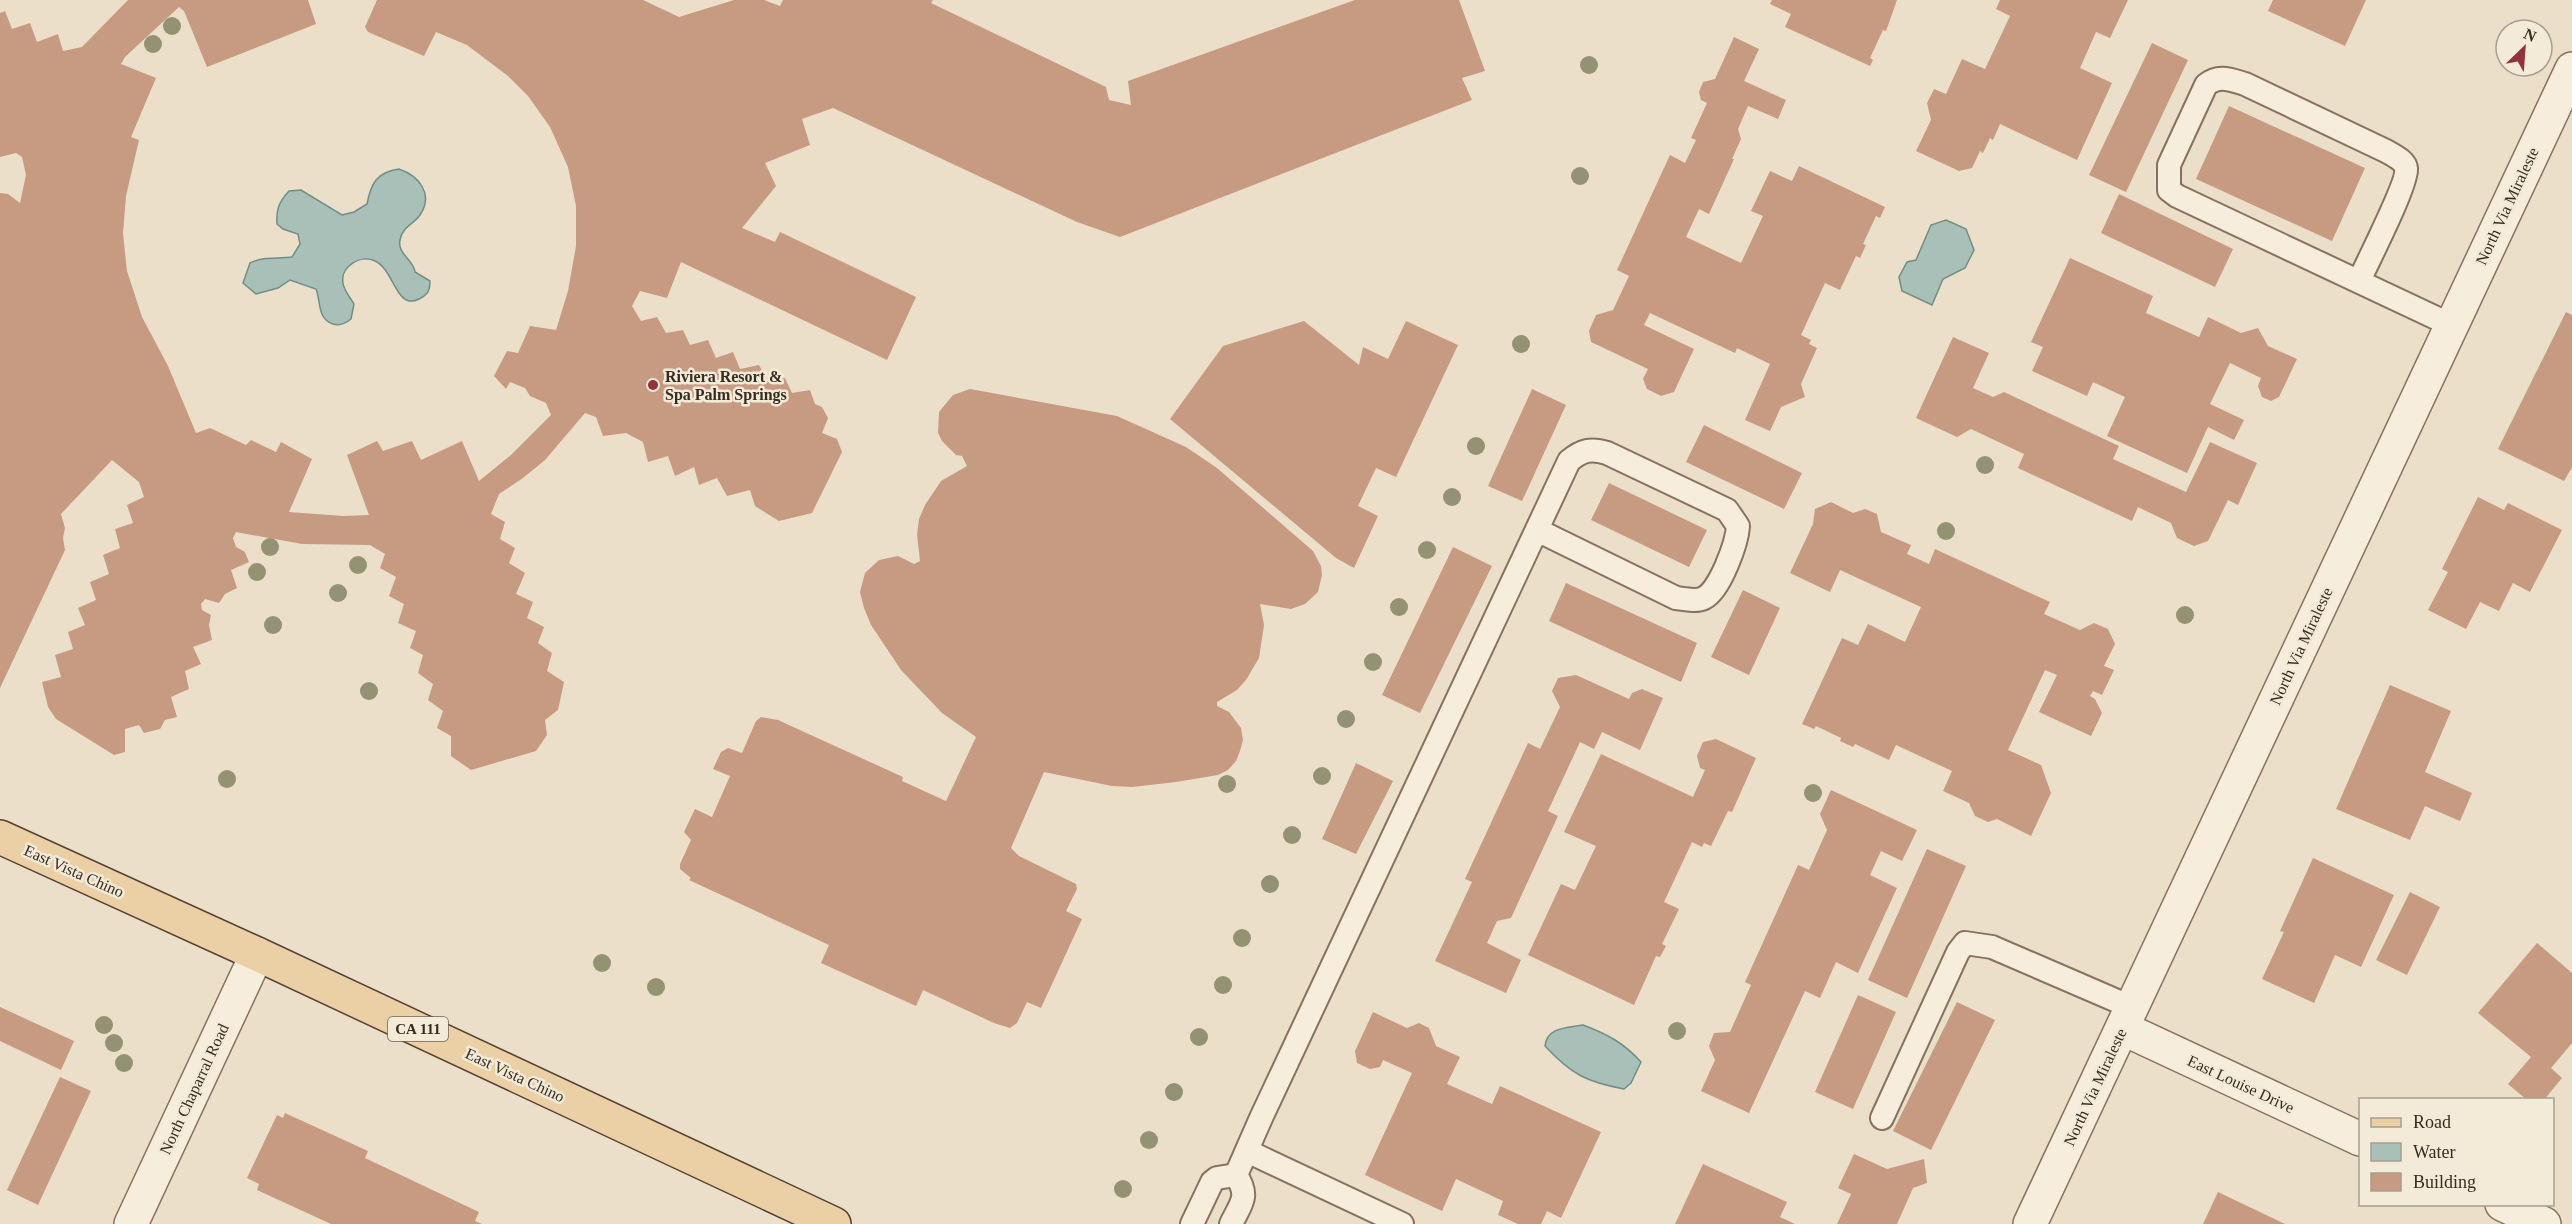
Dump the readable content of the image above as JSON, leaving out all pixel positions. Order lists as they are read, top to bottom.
{
  "streets": {
    "main road": ["East Vista Chino", "CA 111"],
    "street": ["North Via Miraleste", "East Louise Drive", "North Chaparral Road"]
  },
  "crossings": [
    ["North Via Miraleste", "East Louise Drive"],
    ["East Vista Chino", "North Chaparral Road"]
  ],
  "places": ["Riviera Resort & Spa Palm Springs"],
  "legend": ["Road", "Water", "Building"],
  "north": "top right"
}
